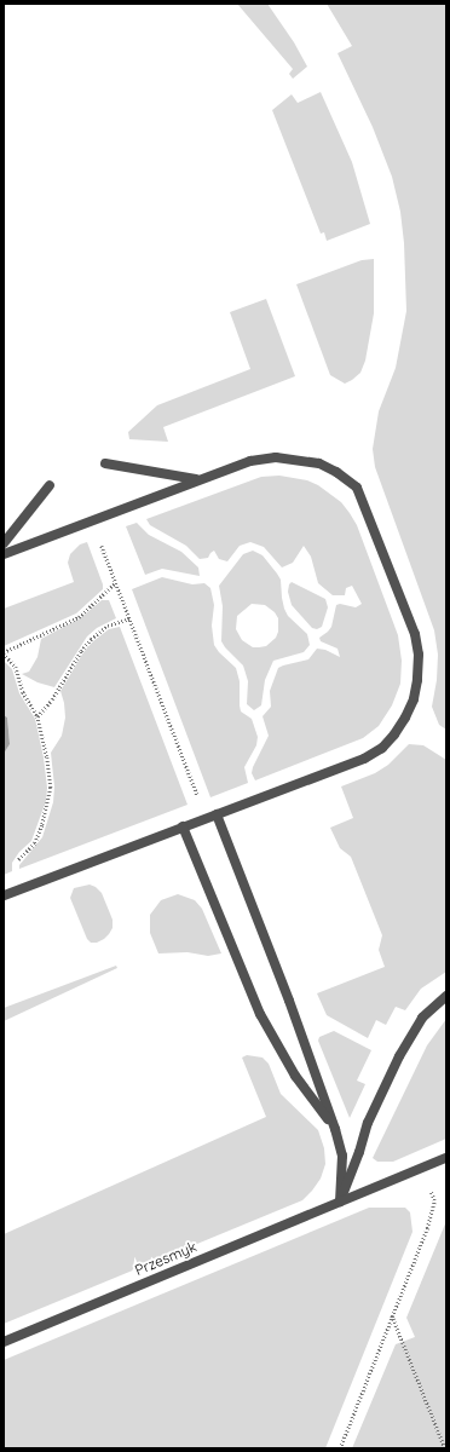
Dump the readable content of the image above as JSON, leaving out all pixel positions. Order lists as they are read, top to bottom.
{
  "streets": {
    "street": ["Przesmyk"]
  }
}
